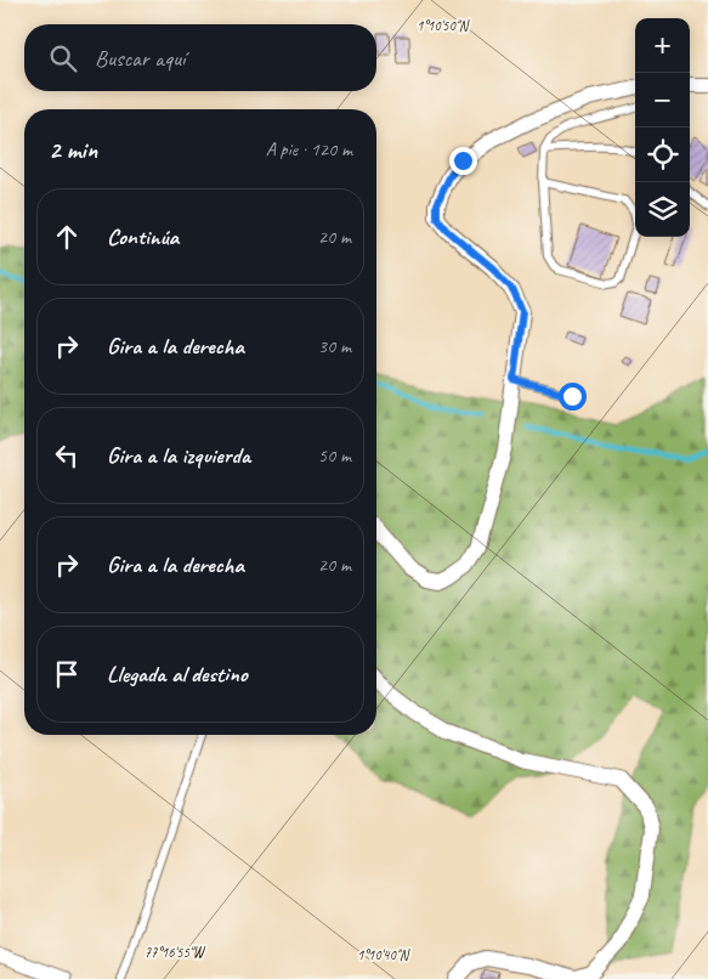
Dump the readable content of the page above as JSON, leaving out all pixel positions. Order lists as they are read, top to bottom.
{
  "page": {
    "map_buttons": ["+", "−"],
    "search": "Buscar aquí",
    "heading": ["2 min", "A pie · 120 m"],
    "list": [
      ["Continúa", "20 m"],
      ["Gira a la derecha", "30 m"],
      ["Gira a la izquierda", "50 m"],
      ["Gira a la derecha", "20 m"],
      "Llegada al destino"
    ]
  },
  "coordinates": ["1°10'50\"N", "77°16'55\"W", "1°10'40\"N"]
}
